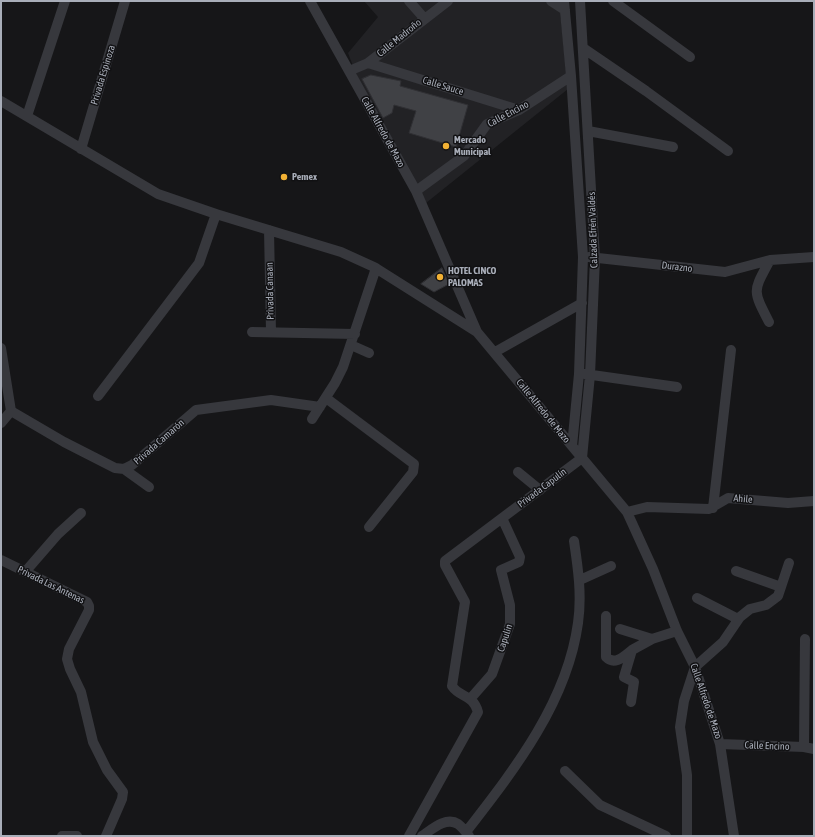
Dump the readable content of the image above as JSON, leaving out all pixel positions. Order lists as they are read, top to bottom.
{
  "streets": {
    "street": [
      "Calle Madroño",
      "Privada Espinoza",
      "Calle Sauce",
      "Calle Encino",
      "Calle Alfredo de Mazo",
      "Calzada Efrén Valdés",
      "Durazno",
      "Privada Canaan",
      "Privada Camarón",
      "Privada Capulín",
      "Ahile",
      "Privada Las Antenas",
      "Capulin"
    ]
  },
  "crossings": [
    ["Calle Madroño", "Calle Sauce"],
    ["Calle Madroño", "Calle Alfredo de Mazo"],
    ["Calle Sauce", "Calle Encino"],
    ["Calle Encino", "Calle Alfredo de Mazo"],
    ["Calle Encino", "Calzada Efrén Valdés"],
    ["Calle Alfredo de Mazo", "Calzada Efrén Valdés"],
    ["Calle Alfredo de Mazo", "Privada Capulín"],
    ["Calzada Efrén Valdés", "Durazno"],
    ["Calzada Efrén Valdés", "Privada Capulín"],
    ["Privada Capulín", "Capulin"]
  ],
  "places": ["Mercado Municipal", "Pemex", "HOTEL CINCO PALOMAS"]
}
